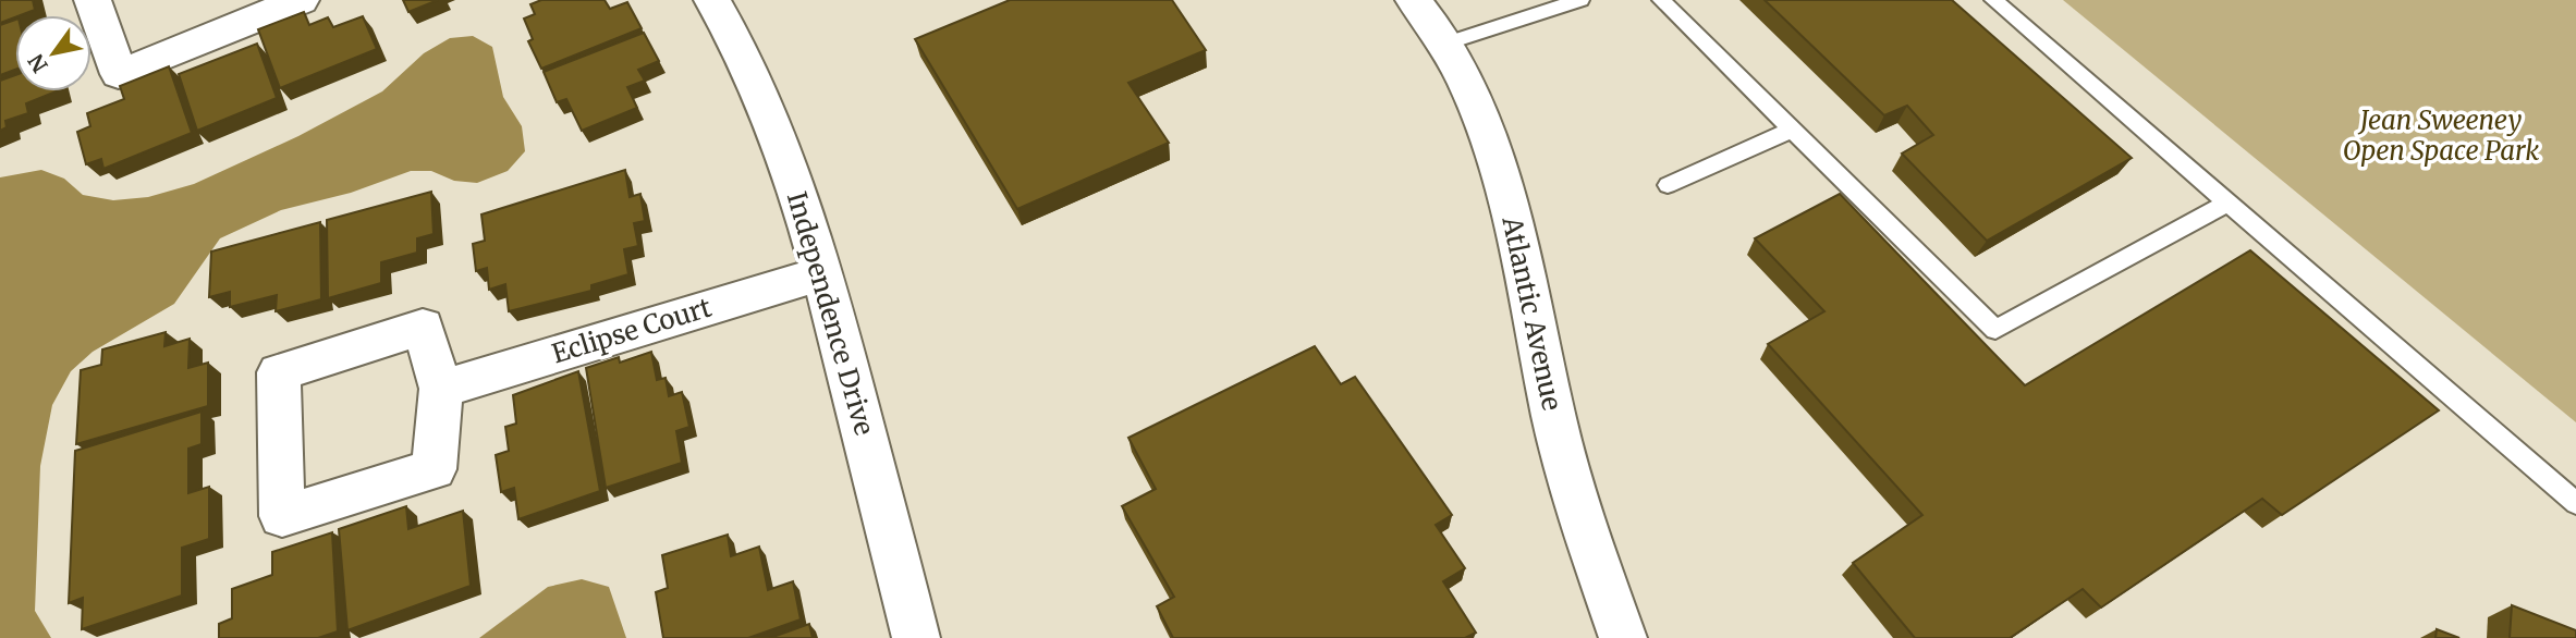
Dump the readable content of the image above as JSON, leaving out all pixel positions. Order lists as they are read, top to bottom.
{
  "streets": {
    "street": ["Independence Drive", "Atlantic Avenue", "Eclipse Court"]
  },
  "crossings": [
    ["Independence Drive", "Eclipse Court"]
  ],
  "parks": ["Jean Sweeney Open Space Park"],
  "north": "bottom left"
}
